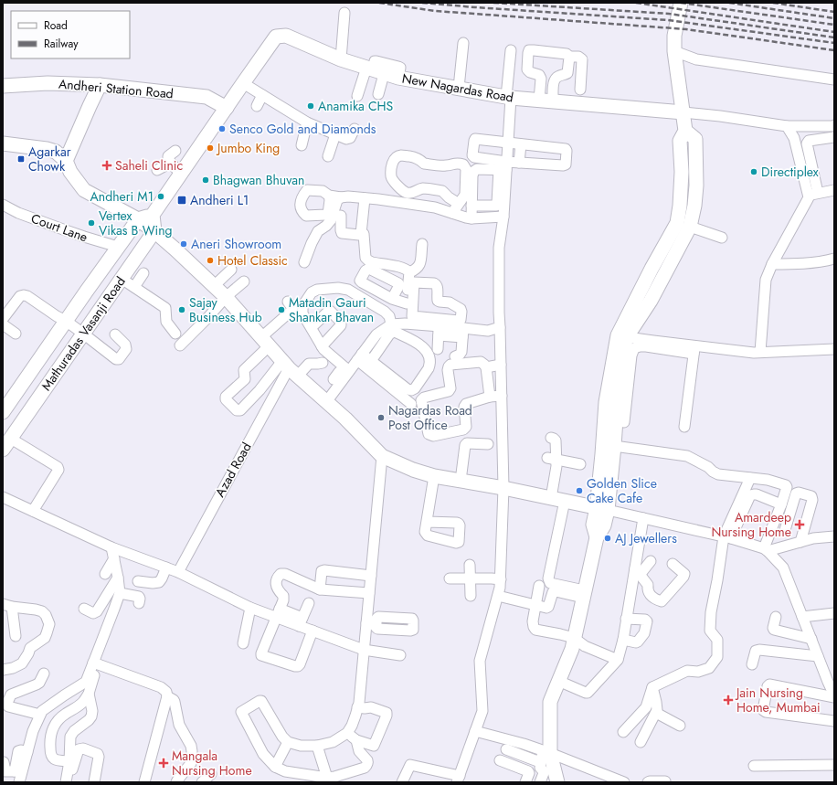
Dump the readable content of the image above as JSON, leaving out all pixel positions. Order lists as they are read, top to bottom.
{
  "streets": {
    "main road": ["New Nagardas Road", "Andheri Station Road", "Mathuradas Vasanji Road"],
    "street": ["Court Lane", "Azad Road"]
  },
  "crossings": [
    ["Court Lane", "Mathuradas Vasanji Road"]
  ],
  "places": {
    "other": [
      "Anamika CHS",
      "Senco Gold and Diamonds",
      "Jumbo King",
      "Directiplex",
      "Bhagwan Bhuvan",
      "Andheri M1",
      "Vertex Vikas B Wing",
      "Aneri Showroom",
      "Hotel Classic",
      "Sajay Business Hub",
      "Matadin Gauri Shankar Bhavan",
      "Nagardas Road Post Office",
      "Golden Slice Cake Cafe",
      "AJ Jewellers"
    ],
    "transit": ["Agarkar Chowk", "Andheri L1"],
    "health": [
      "Saheli Clinic",
      "Amardeep Nursing Home",
      "Jain Nursing Home, Mumbai",
      "Mangala Nursing Home"
    ]
  },
  "legend": ["Road", "Railway"]
}
